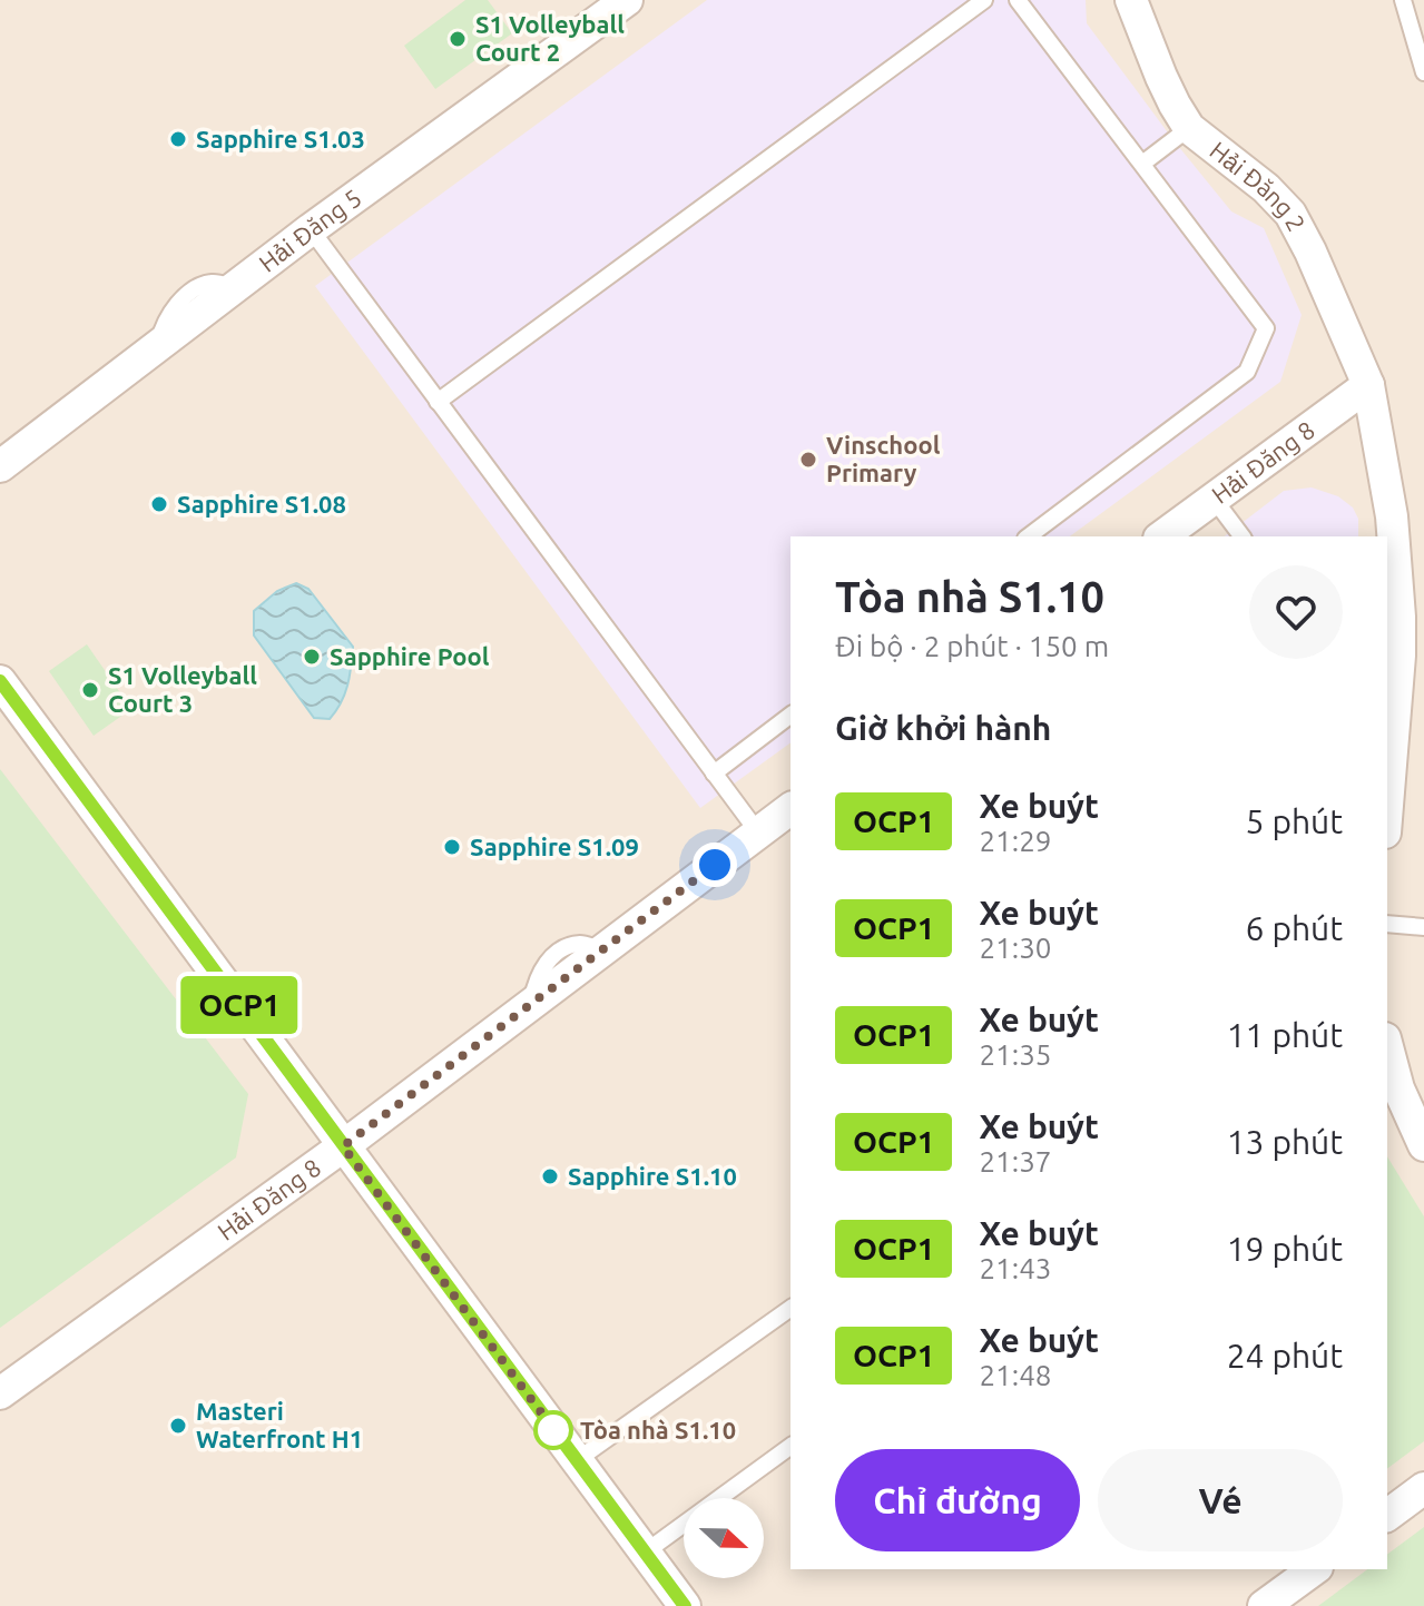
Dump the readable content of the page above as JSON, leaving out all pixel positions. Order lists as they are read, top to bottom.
{
  "streets": {
    "street": ["Hải Đăng 2", "Hải Đăng 5", "Hải Đăng 8"]
  },
  "crossings": [
    ["Hải Đăng 2", "Hải Đăng 8"]
  ],
  "places": [
    "S1 Volleyball Court 2",
    "Sapphire S1.03",
    "Vinschool Primary",
    "Sapphire S1.08",
    "Sapphire Pool",
    "S1 Volleyball Court 3",
    "Sapphire S1.09",
    "Sapphire S1.10",
    "Masteri Waterfront H1",
    "Tòa nhà S1.10"
  ],
  "lines": ["bus line OCP1"],
  "north": "right",
  "page": {
    "on_map": "OCP1",
    "heading": [
      ["Tòa nhà S1.10", "Đi bộ · 2 phút · 150 m"],
      "Giờ khởi hành"
    ],
    "list": [
      {
        "mark": "OCP1",
        "name": "Xe buýt",
        "note": "21:29",
        "value": "5 phút"
      },
      {
        "mark": "OCP1",
        "name": "Xe buýt",
        "note": "21:30",
        "value": "6 phút"
      },
      {
        "mark": "OCP1",
        "name": "Xe buýt",
        "note": "21:35",
        "value": "11 phút"
      },
      {
        "mark": "OCP1",
        "name": "Xe buýt",
        "note": "21:37",
        "value": "13 phút"
      },
      {
        "mark": "OCP1",
        "name": "Xe buýt",
        "note": "21:43",
        "value": "19 phút"
      },
      {
        "mark": "OCP1",
        "name": "Xe buýt",
        "note": "21:48",
        "value": "24 phút"
      }
    ],
    "buttons": ["Chỉ đường", "Vé"]
  }
}
